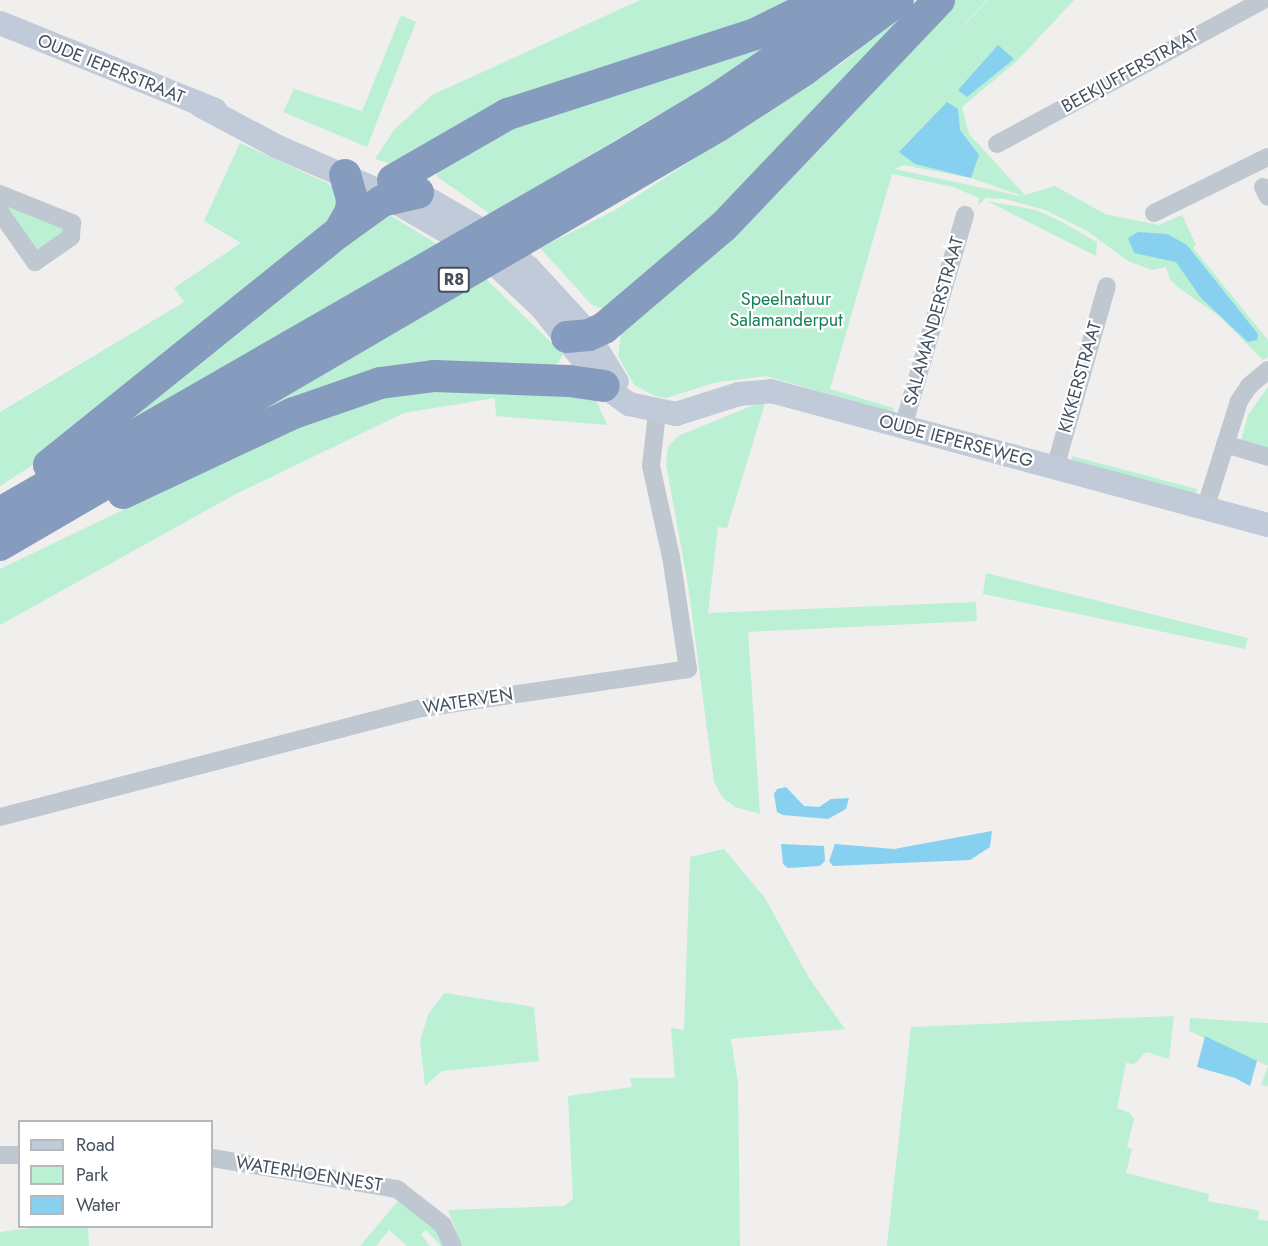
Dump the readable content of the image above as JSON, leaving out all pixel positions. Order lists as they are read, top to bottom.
{
  "streets": {
    "highway": ["R8"],
    "street": [
      "OUDE IEPERSTRAAT",
      "BEEKJUFFERSTRAAT",
      "SALAMANDERSTRAAT",
      "KIKKERSTRAAT",
      "OUDE IEPERSEWEG",
      "WATERVEN",
      "WATERHOENNEST"
    ]
  },
  "crossings": [
    ["OUDE IEPERSTRAAT", "OUDE IEPERSEWEG"],
    ["SALAMANDERSTRAAT", "OUDE IEPERSEWEG"],
    ["KIKKERSTRAAT", "OUDE IEPERSEWEG"],
    ["OUDE IEPERSEWEG", "WATERVEN"]
  ],
  "parks": ["Speelnatuur Salamanderput"],
  "legend": ["Road", "Park", "Water"]
}
